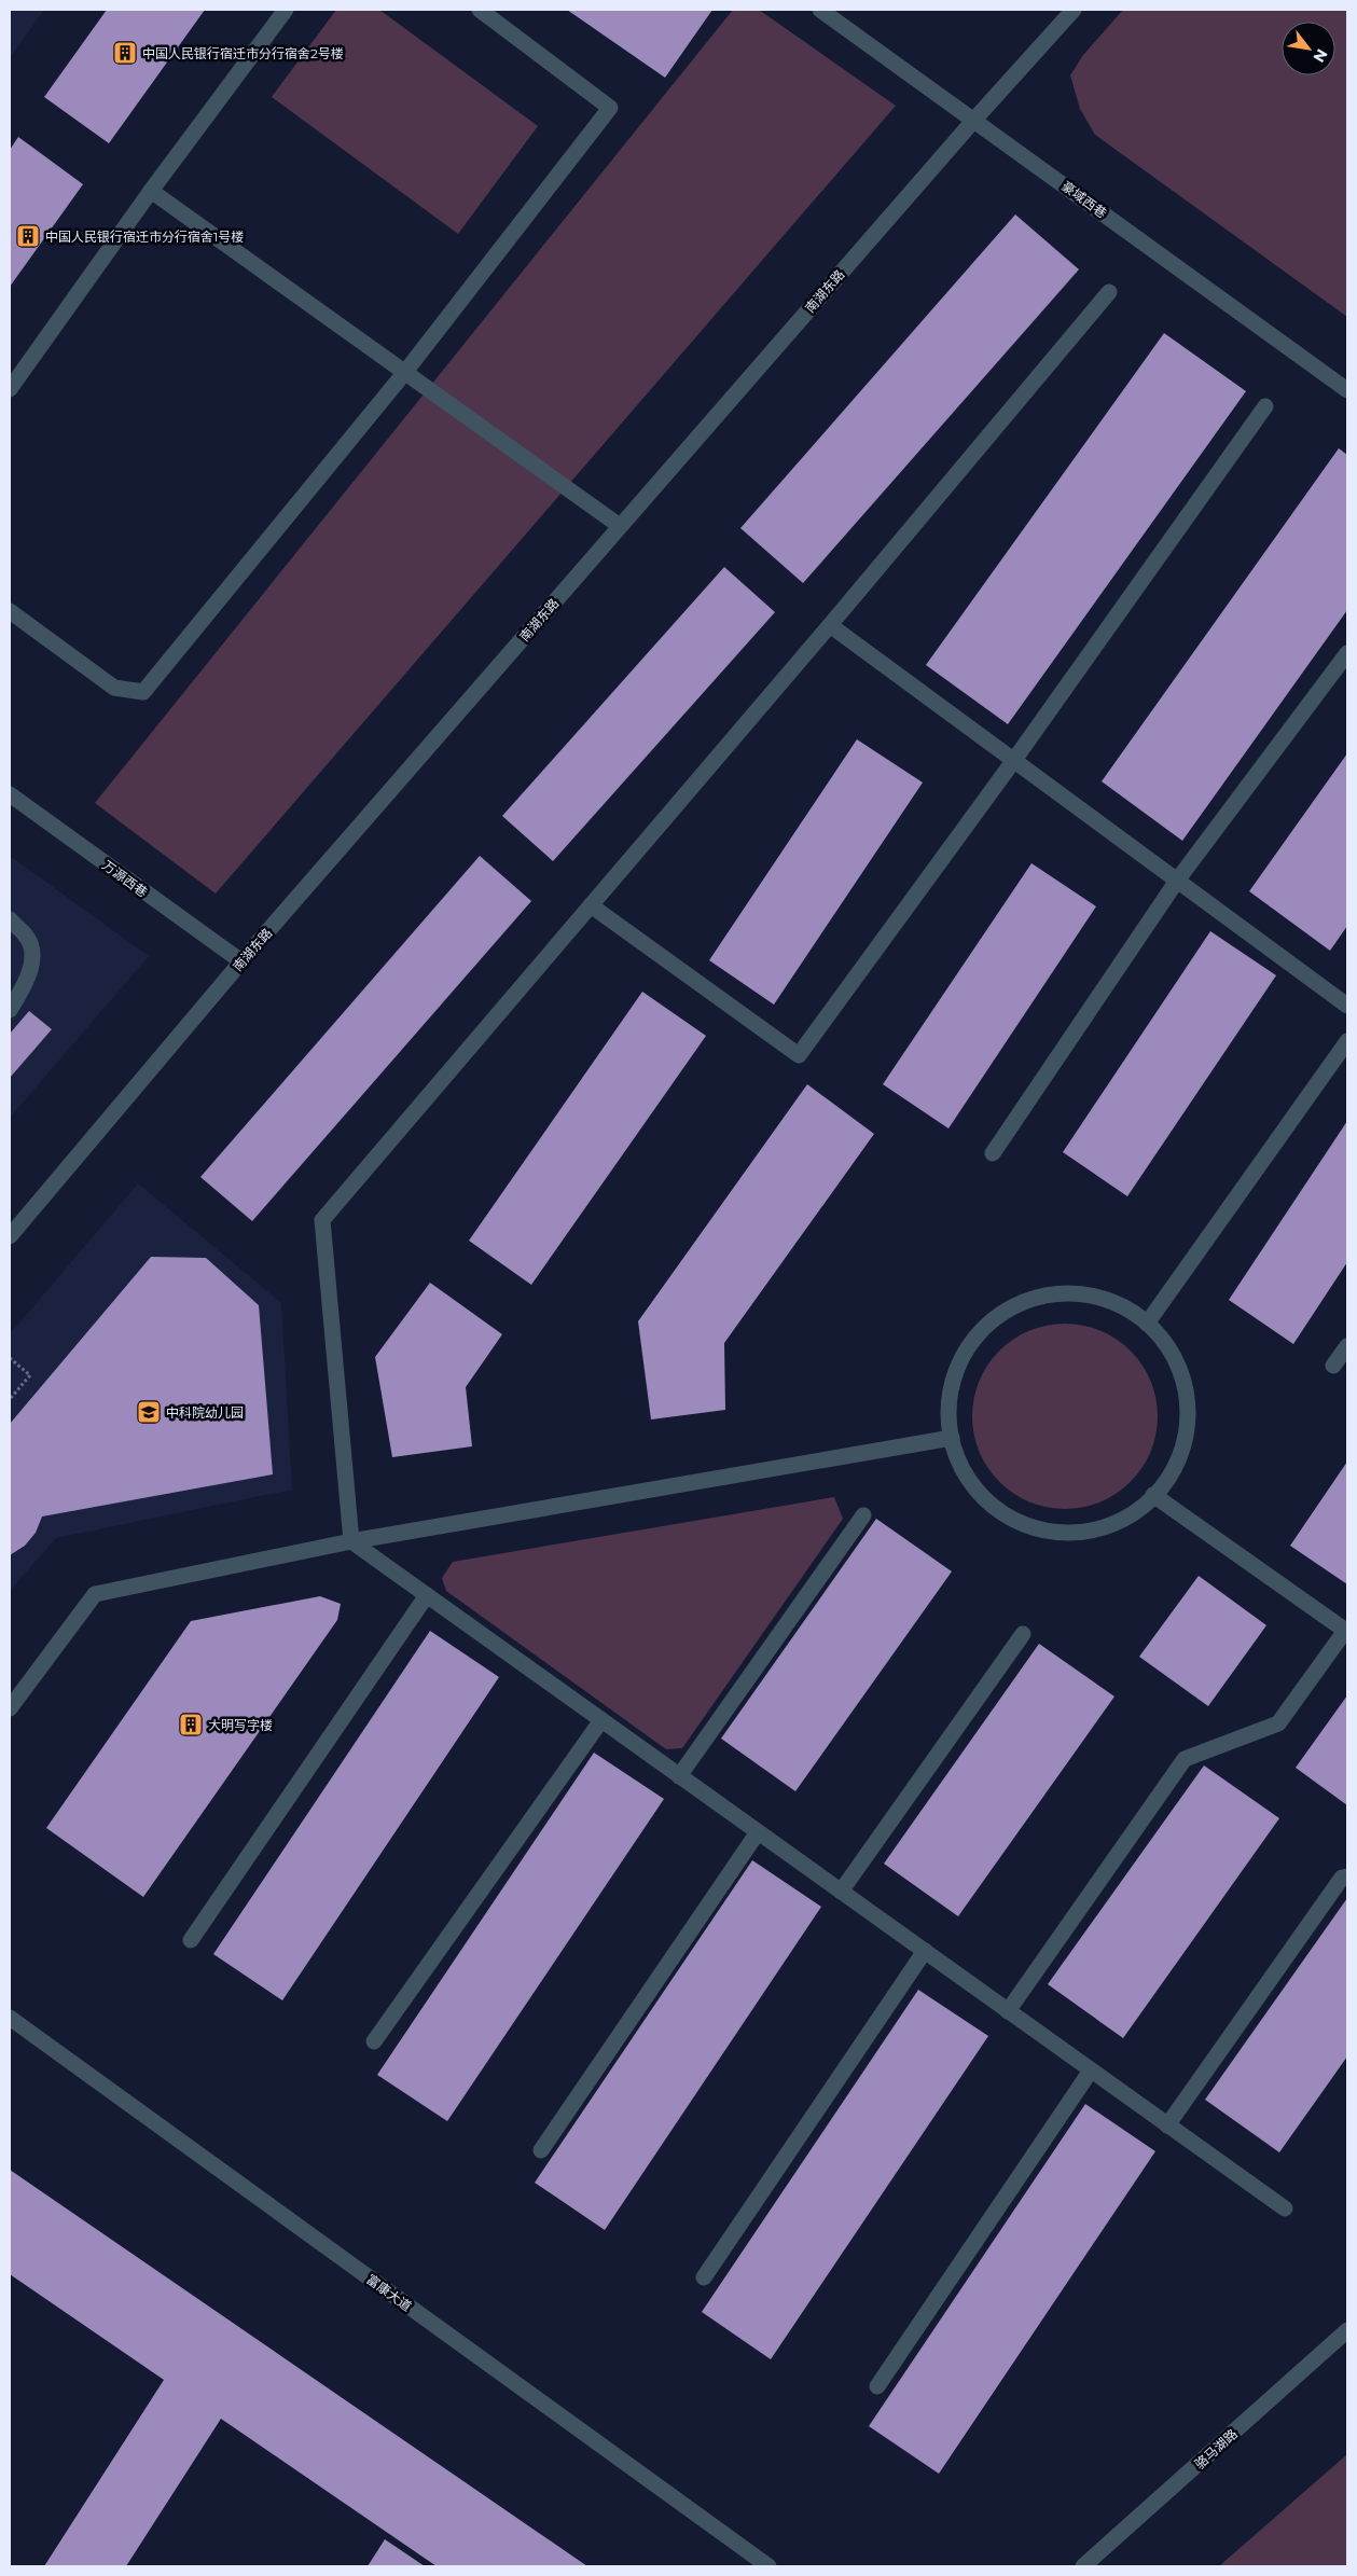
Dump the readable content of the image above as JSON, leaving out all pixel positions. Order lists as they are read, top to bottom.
{
  "streets": {
    "street": [
      "豪域西巷",
      "南湖东路",
      "万源西巷",
      "富康大道",
      "骆马湖路"
    ]
  },
  "crossings": [
    ["豪域西巷", "南湖东路"],
    ["南湖东路", "万源西巷"]
  ],
  "places": {
    "building": ["中国人民银行宿迁市分行宿舍2号楼", "中国人民银行宿迁市分行宿舍1号楼", "大明写字楼"],
    "school or university": ["中科院幼儿园"]
  },
  "north": "bottom right"
}
